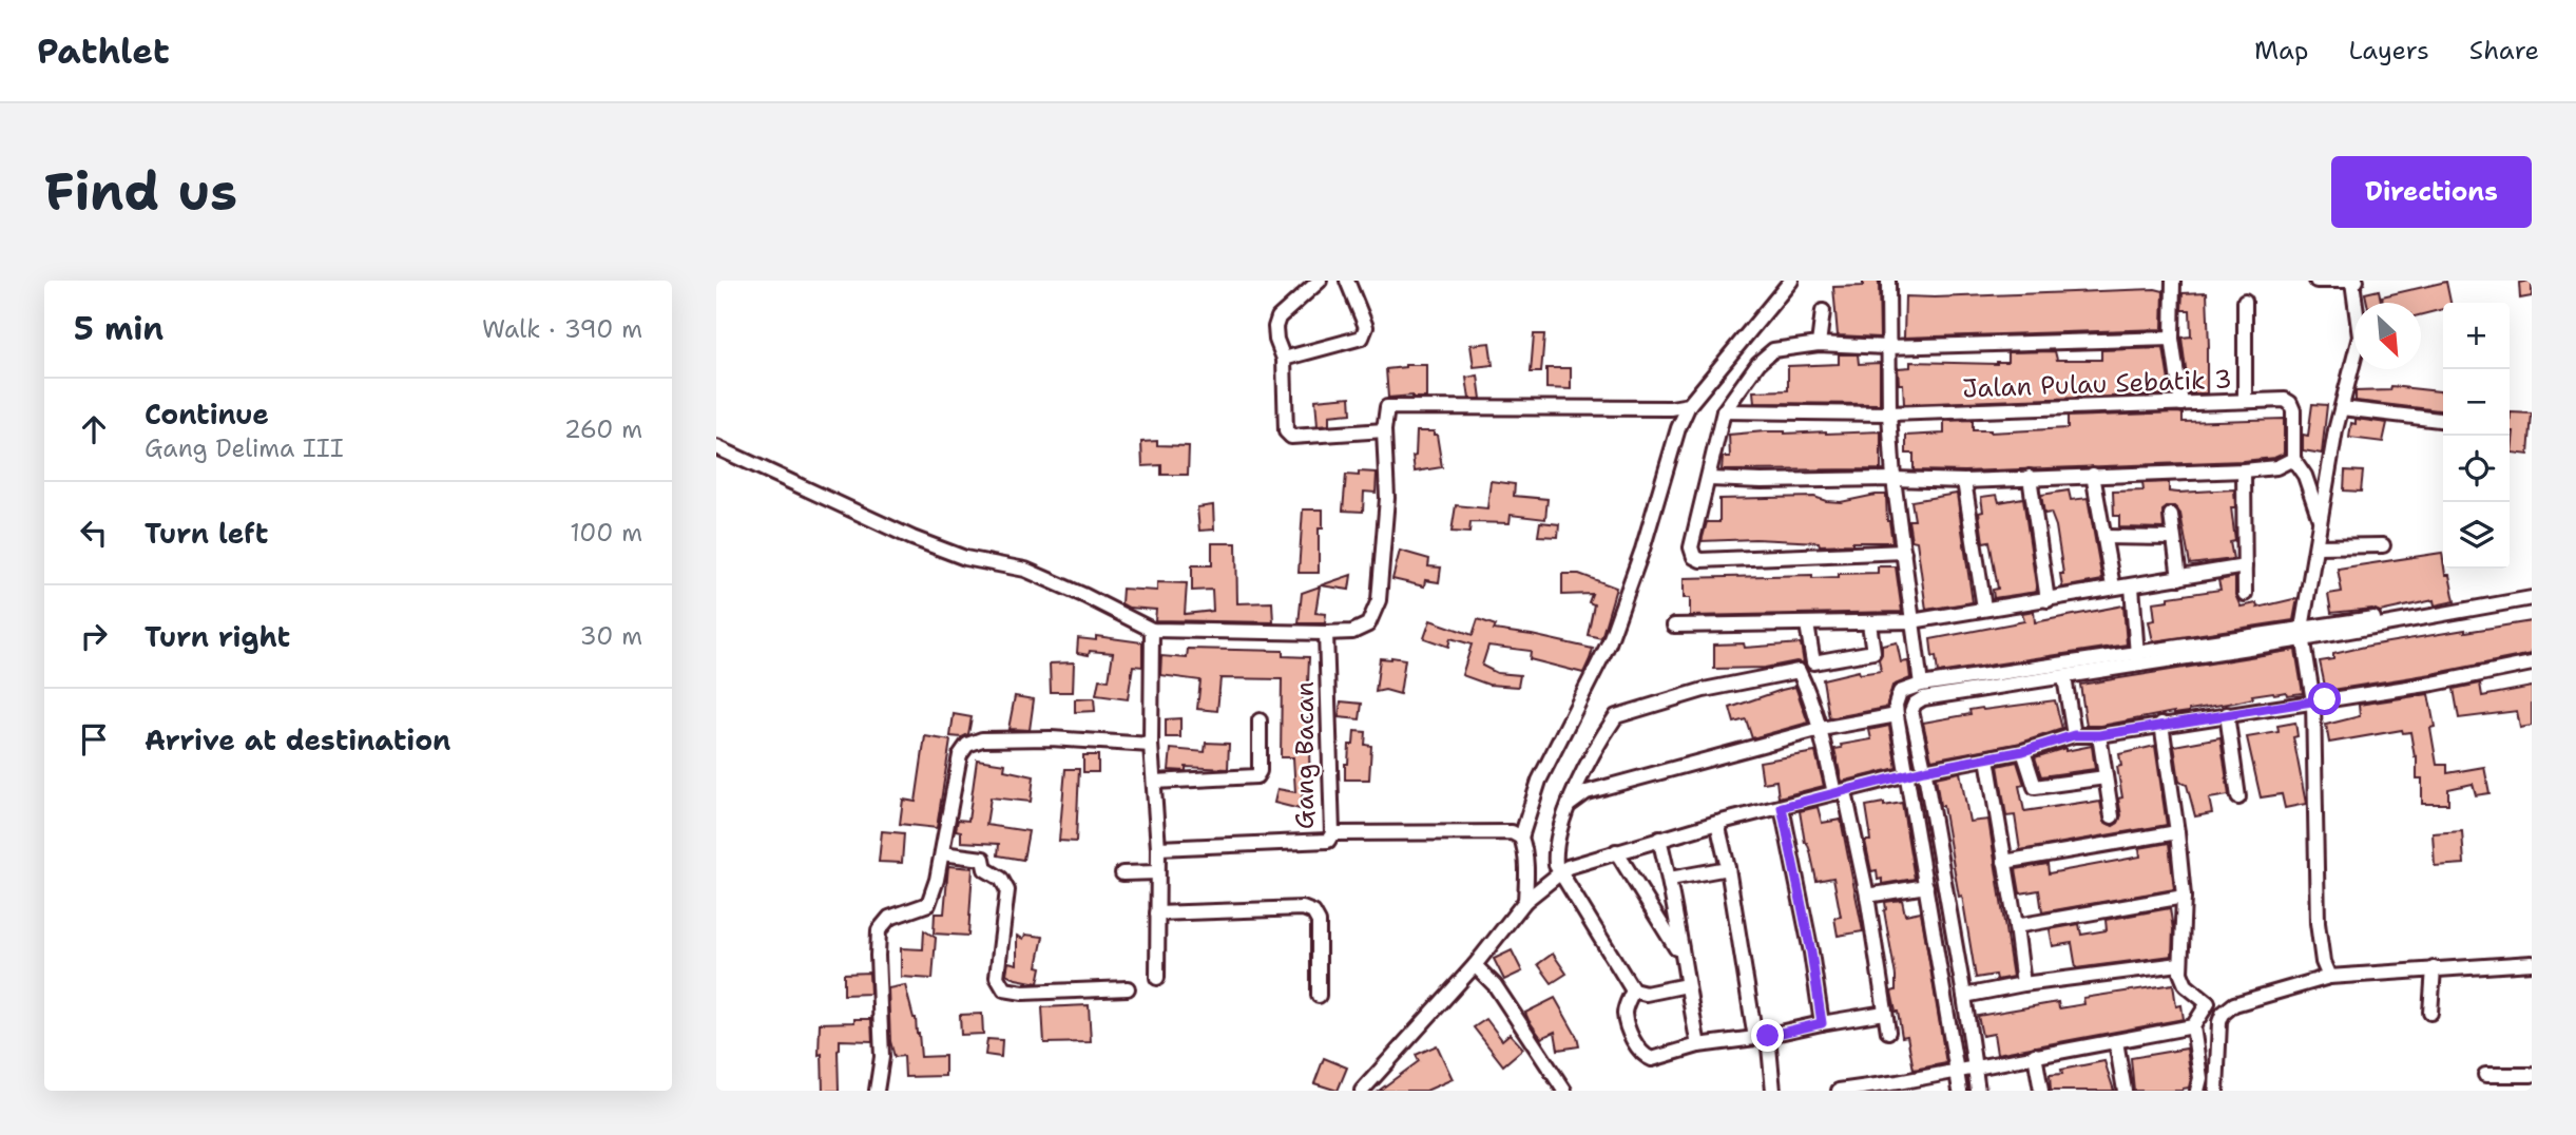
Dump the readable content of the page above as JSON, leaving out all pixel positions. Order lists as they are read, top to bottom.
{
  "streets": {
    "street": ["Jalan Pulau Sebatik 3", "Gang Bacan"]
  },
  "north": "bottom right",
  "page": {
    "header": "Pathlet",
    "nav": ["Map", "Layers", "Share"],
    "buttons": "Directions",
    "title": "Find us",
    "heading": ["5 min", "Walk · 390 m"],
    "map_buttons": ["+", "−"],
    "list": [
      ["Continue", "Gang Delima III", "260 m"],
      ["Turn left", "100 m"],
      ["Turn right", "30 m"],
      "Arrive at destination"
    ]
  }
}
